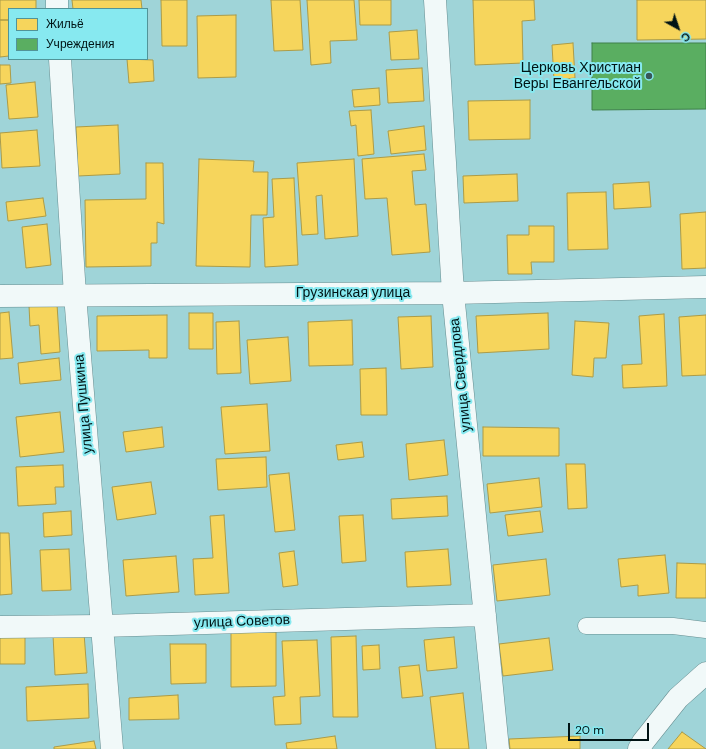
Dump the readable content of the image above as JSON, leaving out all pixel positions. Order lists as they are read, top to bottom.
{
  "streets": {
    "street": [
      "Грузинская улица",
      "улица Свердлова",
      "улица Пушкина",
      "улица Советов"
    ]
  },
  "crossings": [
    ["Грузинская улица", "улица Свердлова"],
    ["Грузинская улица", "улица Пушкина"],
    ["улица Свердлова", "улица Советов"],
    ["улица Пушкина", "улица Советов"]
  ],
  "places": ["Церковь Христиан Веры Евангельской"],
  "legend": ["Жильё", "Учреждения"],
  "scale_bar": "20 m",
  "north": "bottom right"
}
